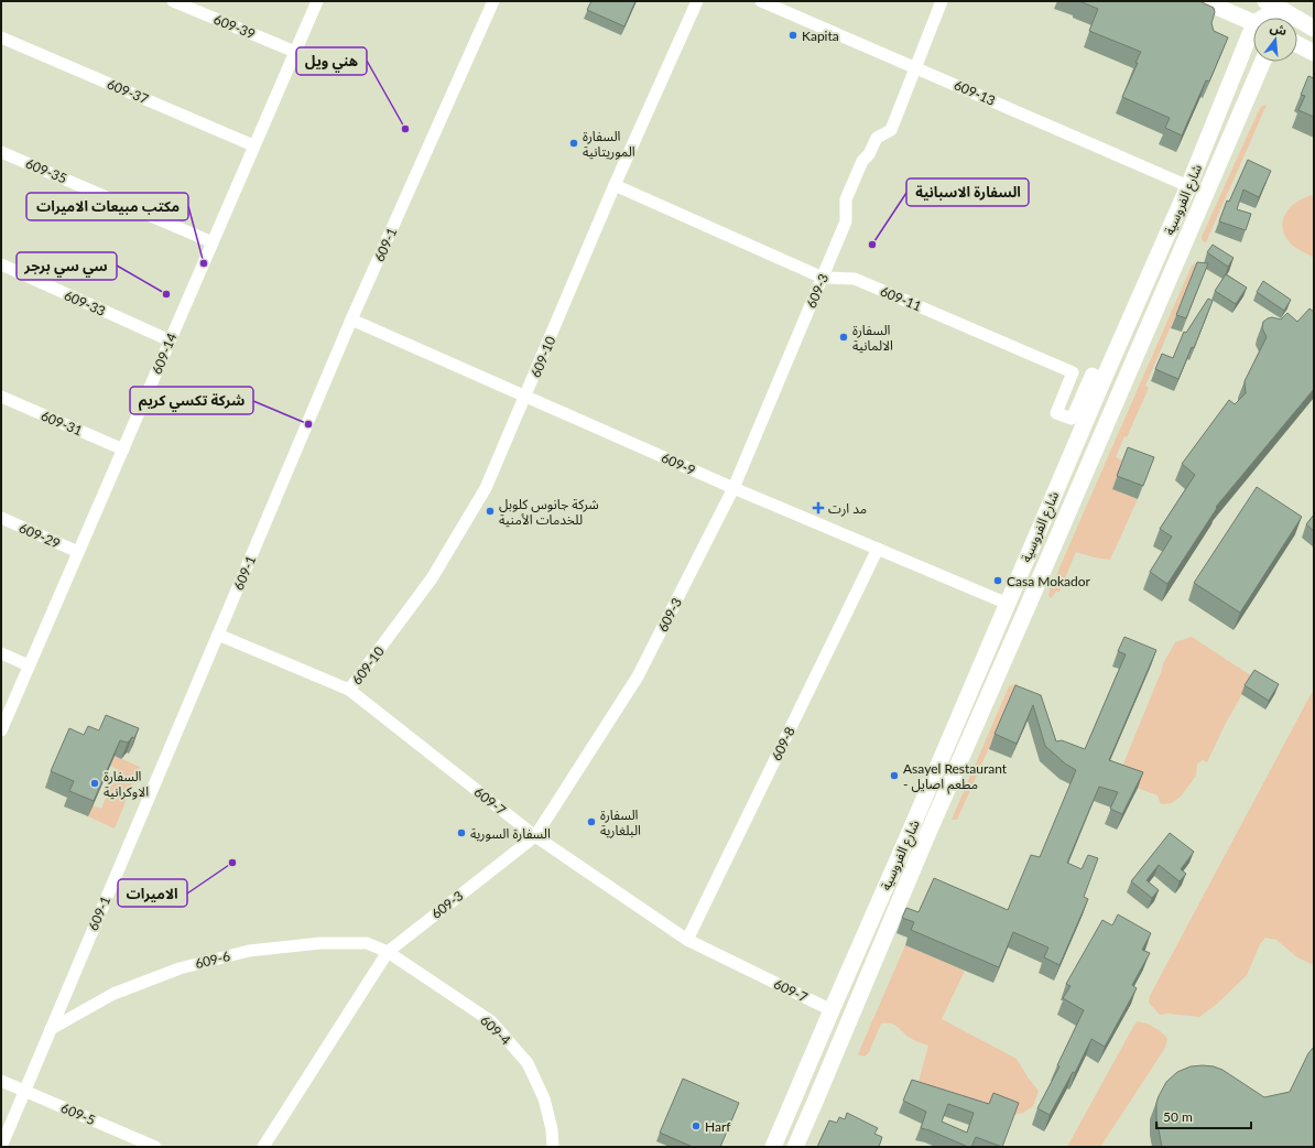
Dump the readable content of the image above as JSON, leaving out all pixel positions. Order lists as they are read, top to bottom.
{
  "streets": {
    "street": [
      "609-39",
      "609-37",
      "609-13",
      "609-35",
      "شارع الفروسية",
      "609-1",
      "609-3",
      "609-11",
      "609-33",
      "609-14",
      "609-10",
      "609-31",
      "609-9",
      "609-29",
      "609-8",
      "609-7",
      "609-6",
      "609-4",
      "609-5"
    ]
  },
  "crossings": [
    ["609-39", "609-14"],
    ["609-37", "609-14"],
    ["609-13", "شارع الفروسية"],
    ["609-13", "609-3"],
    ["609-35", "609-14"],
    ["شارع الفروسية", "609-11"],
    ["شارع الفروسية", "609-9"],
    ["شارع الفروسية", "609-7"],
    ["609-1", "609-9"],
    ["609-1", "609-7"],
    ["609-1", "609-6"],
    ["609-1", "609-5"],
    ["609-3", "609-11"],
    ["609-3", "609-9"],
    ["609-3", "609-7"],
    ["609-3", "609-6"],
    ["609-3", "609-4"],
    ["609-11", "609-10"],
    ["609-33", "609-14"],
    ["609-14", "609-31"],
    ["609-14", "609-29"],
    ["609-10", "609-9"],
    ["609-10", "609-7"],
    ["609-9", "609-8"],
    ["609-8", "609-7"],
    ["609-6", "609-4"]
  ],
  "places": {
    "other": [
      "Kapita",
      "هني ويل",
      "السفارة الموريتانية",
      "السفارة الاسبانية",
      "مكتب مبيعات الاميرات",
      "سي سي برجر",
      "السفارة الالمانية",
      "شركة تكسي كريم",
      "شركة جانوس كلوبل للخدمات الأمنية",
      "Casa Mokador",
      "Asayel Restaurant - مطعم اصايل",
      "السفارة الاوكرانية",
      "السفارة البلغارية",
      "السفارة السورية",
      "الاميرات",
      "Harf"
    ],
    "health": ["مد ارت"]
  },
  "scale_bar": "50 m",
  "north": "top"
}
